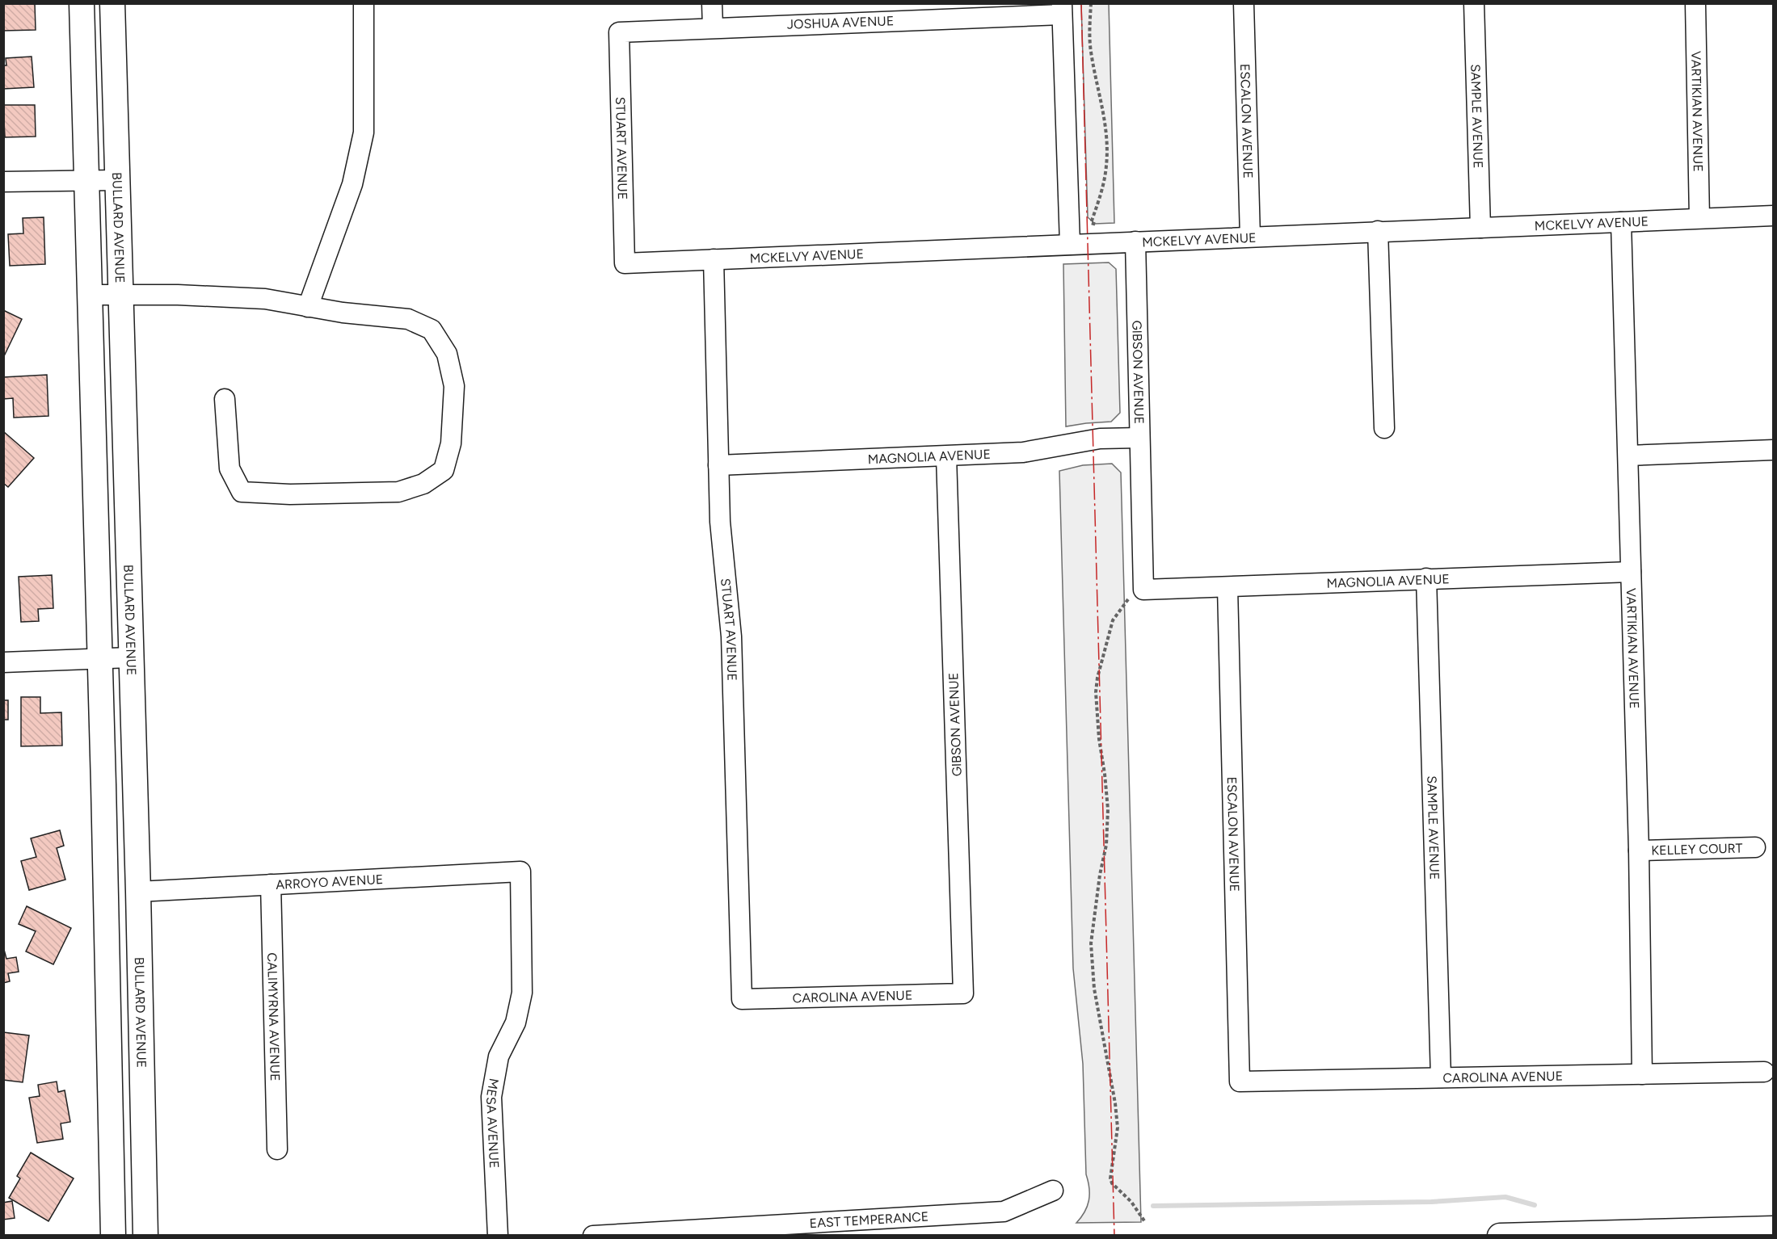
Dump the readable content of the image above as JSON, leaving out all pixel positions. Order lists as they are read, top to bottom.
{
  "streets": {
    "main road": ["BULLARD AVENUE"],
    "street": [
      "JOSHUA AVENUE",
      "VARTIKIAN AVENUE",
      "SAMPLE AVENUE",
      "ESCALON AVENUE",
      "STUART AVENUE",
      "MCKELVY AVENUE",
      "GIBSON AVENUE",
      "MAGNOLIA AVENUE",
      "KELLEY COURT",
      "ARROYO AVENUE",
      "CAROLINA AVENUE",
      "CALIMYRNA AVENUE",
      "MESA AVENUE",
      "EAST TEMPERANCE"
    ]
  },
  "crossings": [
    ["JOSHUA AVENUE", "STUART AVENUE"],
    ["VARTIKIAN AVENUE", "MCKELVY AVENUE"],
    ["VARTIKIAN AVENUE", "MAGNOLIA AVENUE"],
    ["VARTIKIAN AVENUE", "KELLEY COURT"],
    ["VARTIKIAN AVENUE", "CAROLINA AVENUE"],
    ["SAMPLE AVENUE", "MCKELVY AVENUE"],
    ["SAMPLE AVENUE", "MAGNOLIA AVENUE"],
    ["SAMPLE AVENUE", "CAROLINA AVENUE"],
    ["ESCALON AVENUE", "MCKELVY AVENUE"],
    ["ESCALON AVENUE", "MAGNOLIA AVENUE"],
    ["ESCALON AVENUE", "CAROLINA AVENUE"],
    ["STUART AVENUE", "MCKELVY AVENUE"],
    ["STUART AVENUE", "MAGNOLIA AVENUE"],
    ["STUART AVENUE", "CAROLINA AVENUE"],
    ["MCKELVY AVENUE", "GIBSON AVENUE"],
    ["BULLARD AVENUE", "ARROYO AVENUE"],
    ["GIBSON AVENUE", "MAGNOLIA AVENUE"],
    ["GIBSON AVENUE", "CAROLINA AVENUE"],
    ["ARROYO AVENUE", "CALIMYRNA AVENUE"],
    ["ARROYO AVENUE", "MESA AVENUE"]
  ]
}
